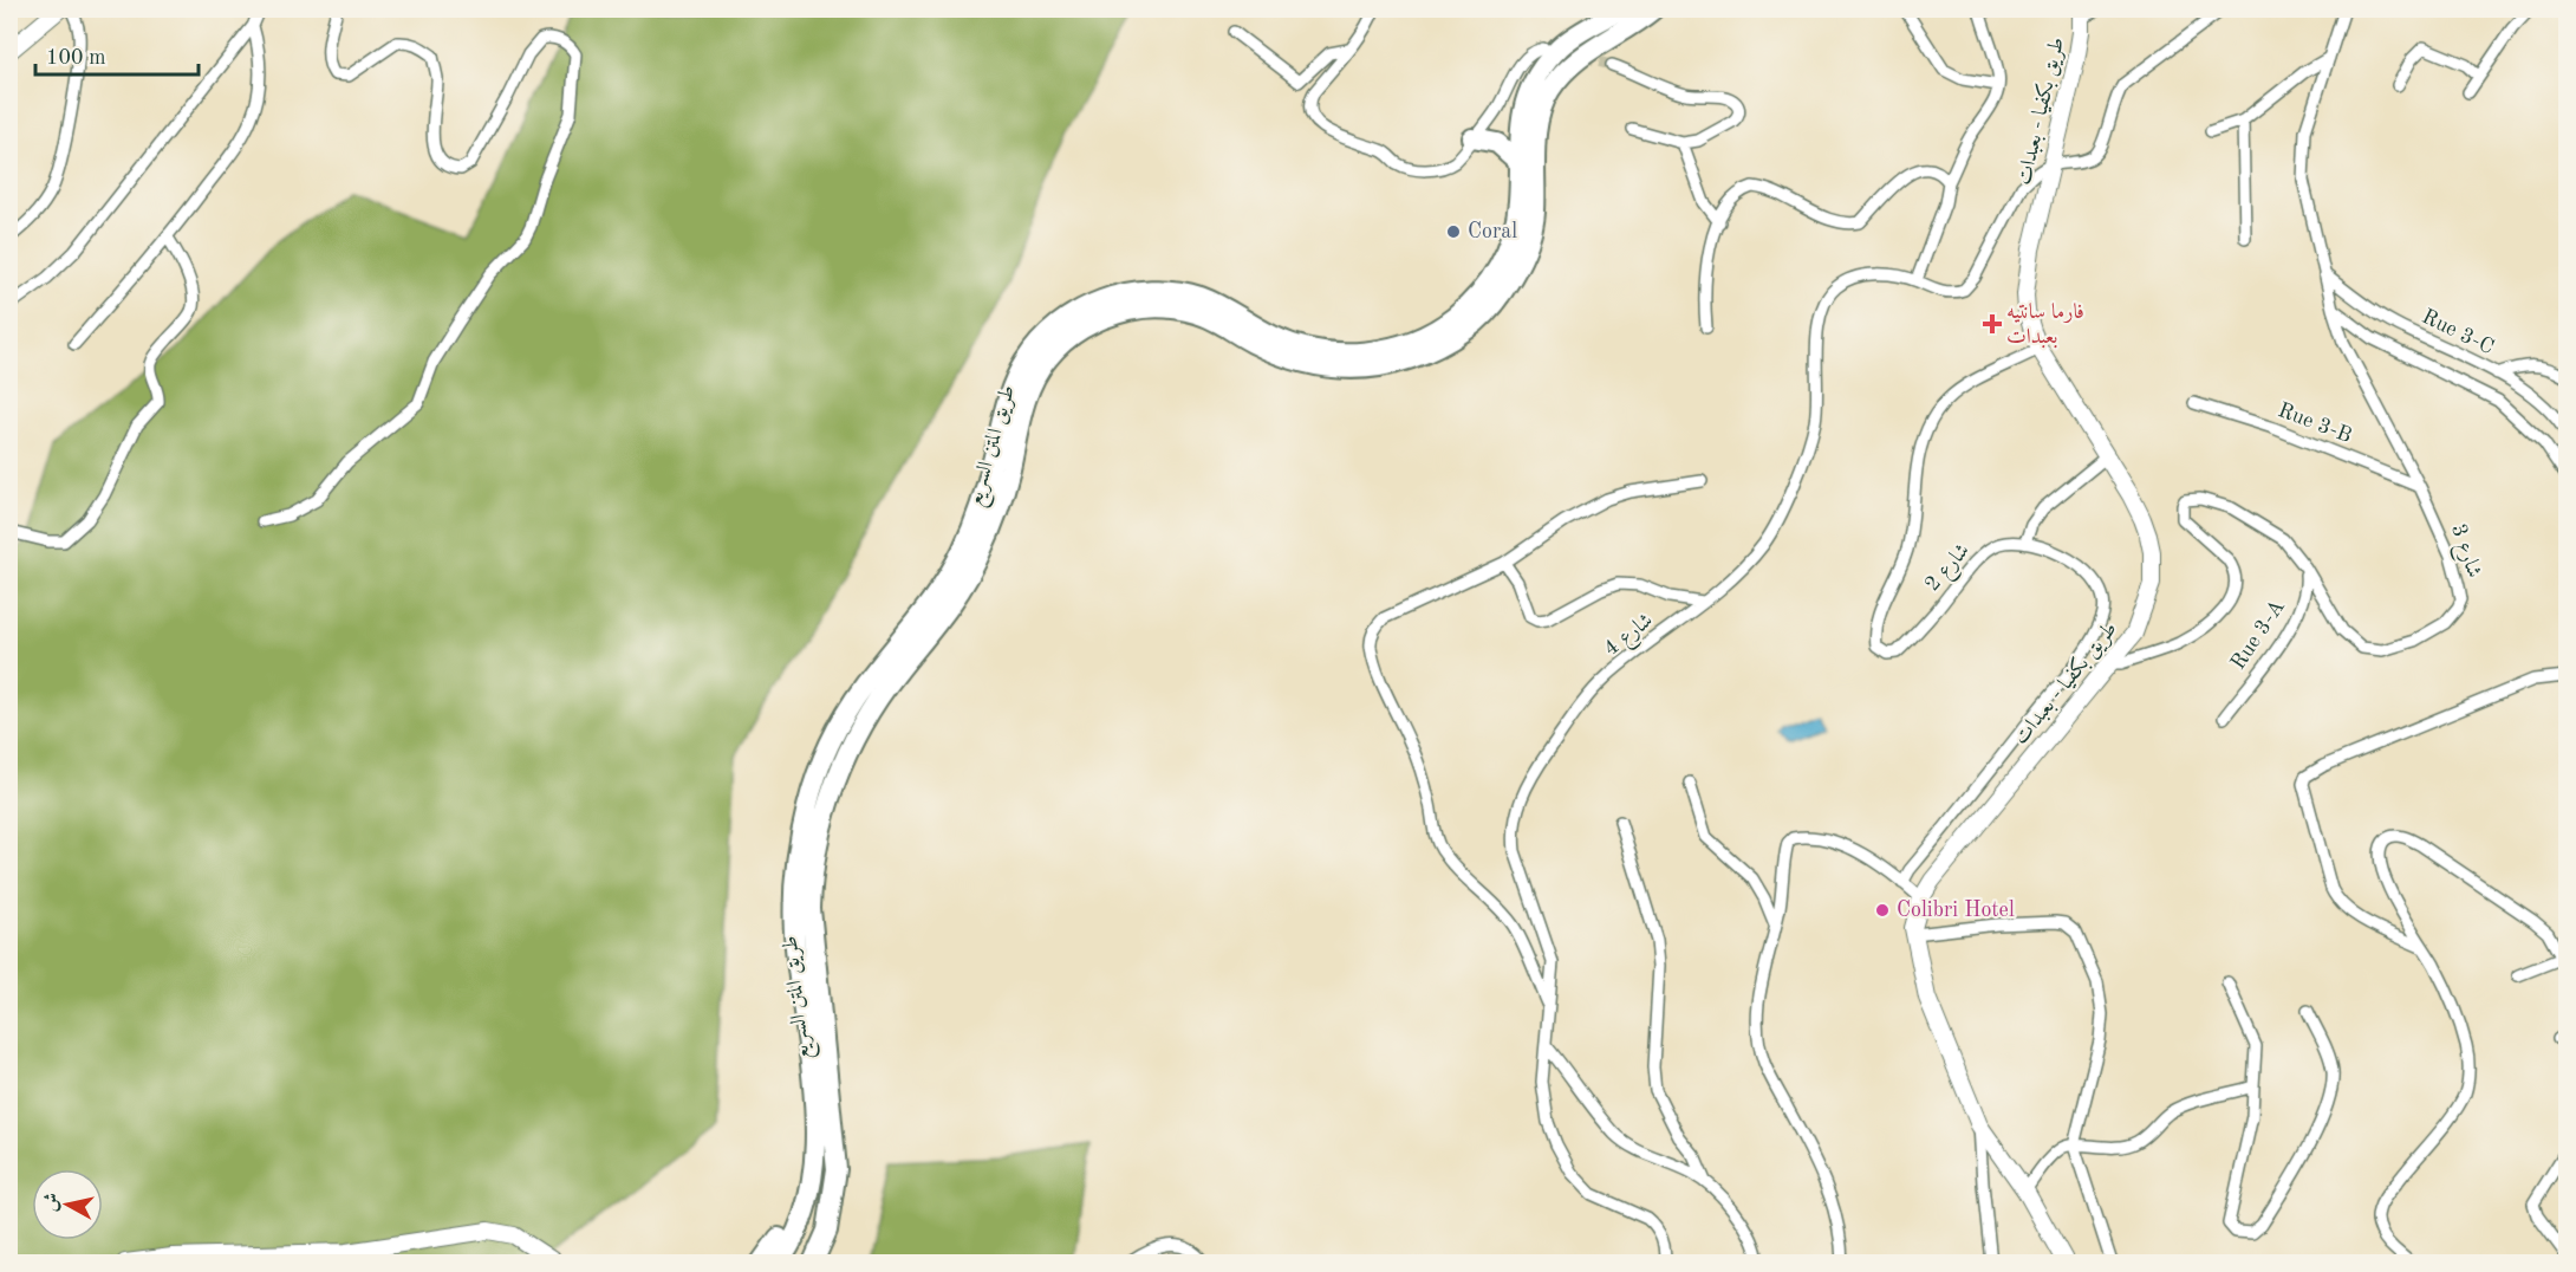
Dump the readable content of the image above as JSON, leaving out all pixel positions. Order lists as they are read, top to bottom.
{
  "streets": {
    "highway": ["طريق المتن السريع"],
    "main road": ["طريق بكفيا - بعبدات"],
    "street": [
      "Rue 3-C",
      "Rue 3-B",
      "شارع 3",
      "شارع 2",
      "شارع 4",
      "Rue 3-A"
    ]
  },
  "crossings": [
    ["طريق بكفيا - بعبدات", "شارع 3"],
    ["طريق بكفيا - بعبدات", "شارع 2"],
    ["طريق بكفيا - بعبدات", "شارع 4"],
    ["Rue 3-C", "شارع 3"],
    ["Rue 3-B", "شارع 3"],
    ["شارع 3", "Rue 3-A"]
  ],
  "places": {
    "other": ["Coral", "Colibri Hotel"],
    "health": ["فارما سانتيه بعبدات"]
  },
  "scale_bar": "100 m",
  "north": "left"
}
